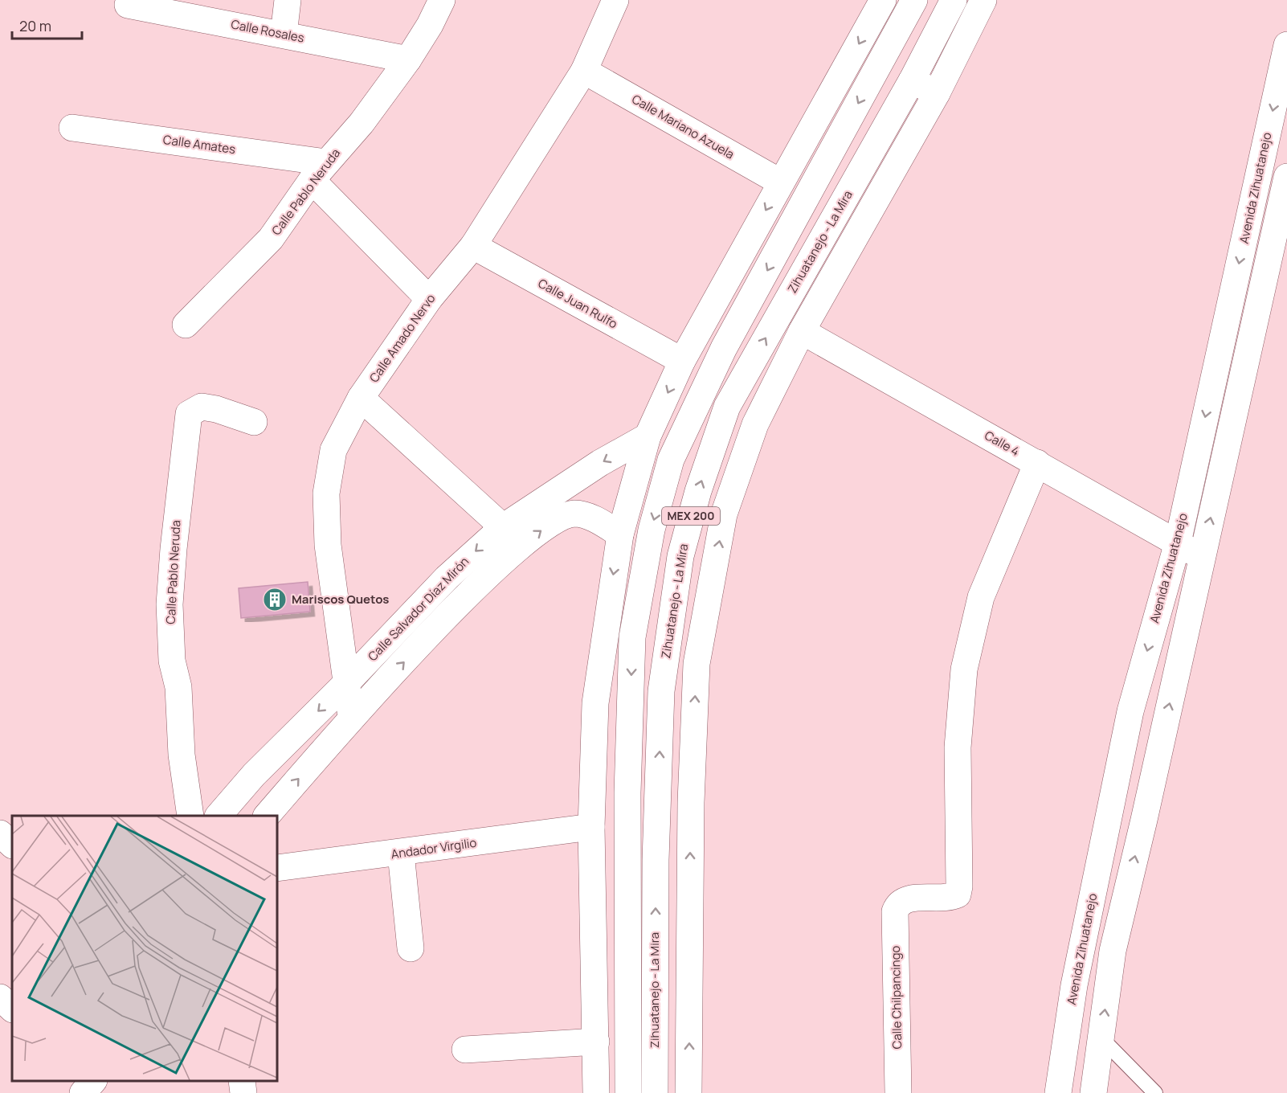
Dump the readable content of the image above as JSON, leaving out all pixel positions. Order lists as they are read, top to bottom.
{
  "streets": {
    "main road": [
      "Calle Rosales",
      "Calle Mariano Azuela",
      "Calle Amates",
      "Avenida Zihuatanejo",
      "Calle Pablo Neruda",
      "Zihuatanejo - La Mira",
      "Calle Juan Rulfo",
      "Calle Amado Nervo",
      "Calle 4",
      "MEX 200",
      "Calle Salvador Díaz Mirón",
      "Andador Virgilio",
      "Calle Chilpancingo"
    ]
  },
  "crossings": [
    ["Calle Rosales", "Calle Pablo Neruda"],
    ["Calle Mariano Azuela", "Calle Amado Nervo"],
    ["Calle Amates", "Calle Pablo Neruda"],
    ["Avenida Zihuatanejo", "Calle 4"],
    ["Calle Juan Rulfo", "Calle Amado Nervo"],
    ["Calle Amado Nervo", "Calle Salvador Díaz Mirón"],
    ["Calle 4", "Calle Chilpancingo"]
  ],
  "places": {
    "building": ["Mariscos Quetos"]
  },
  "scale_bar": "20 m"
}
